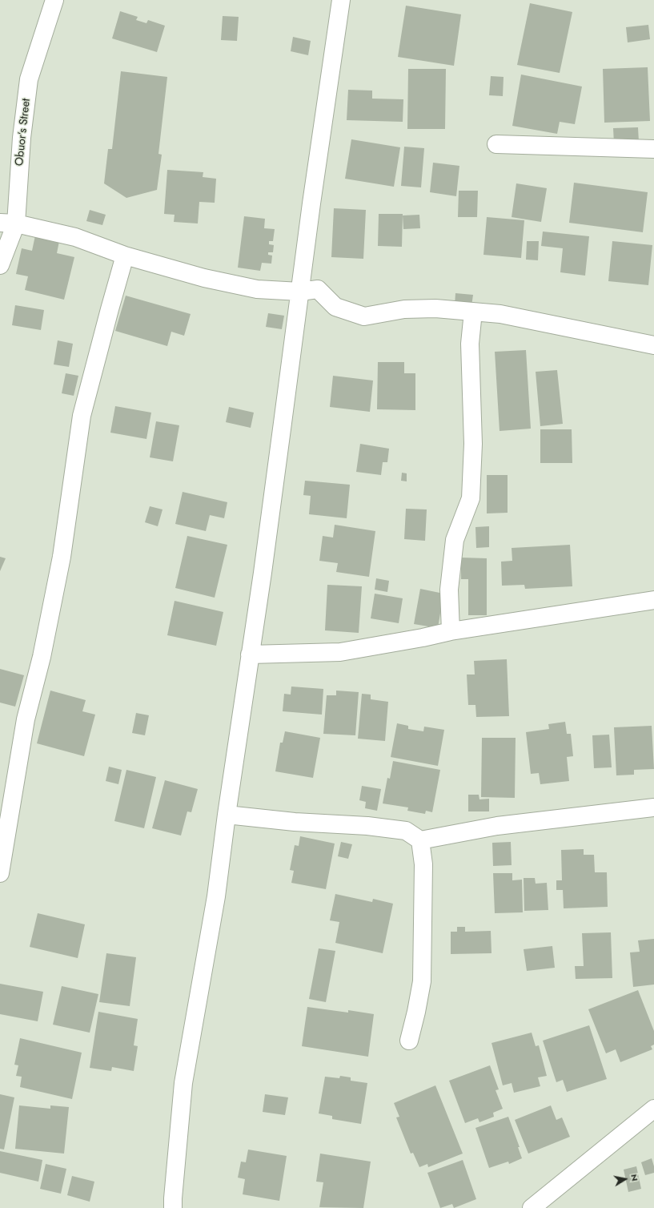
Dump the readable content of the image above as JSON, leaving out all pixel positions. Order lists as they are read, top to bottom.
{
  "streets": {
    "street": ["Obuor’s Street"]
  },
  "north": "right"
}
